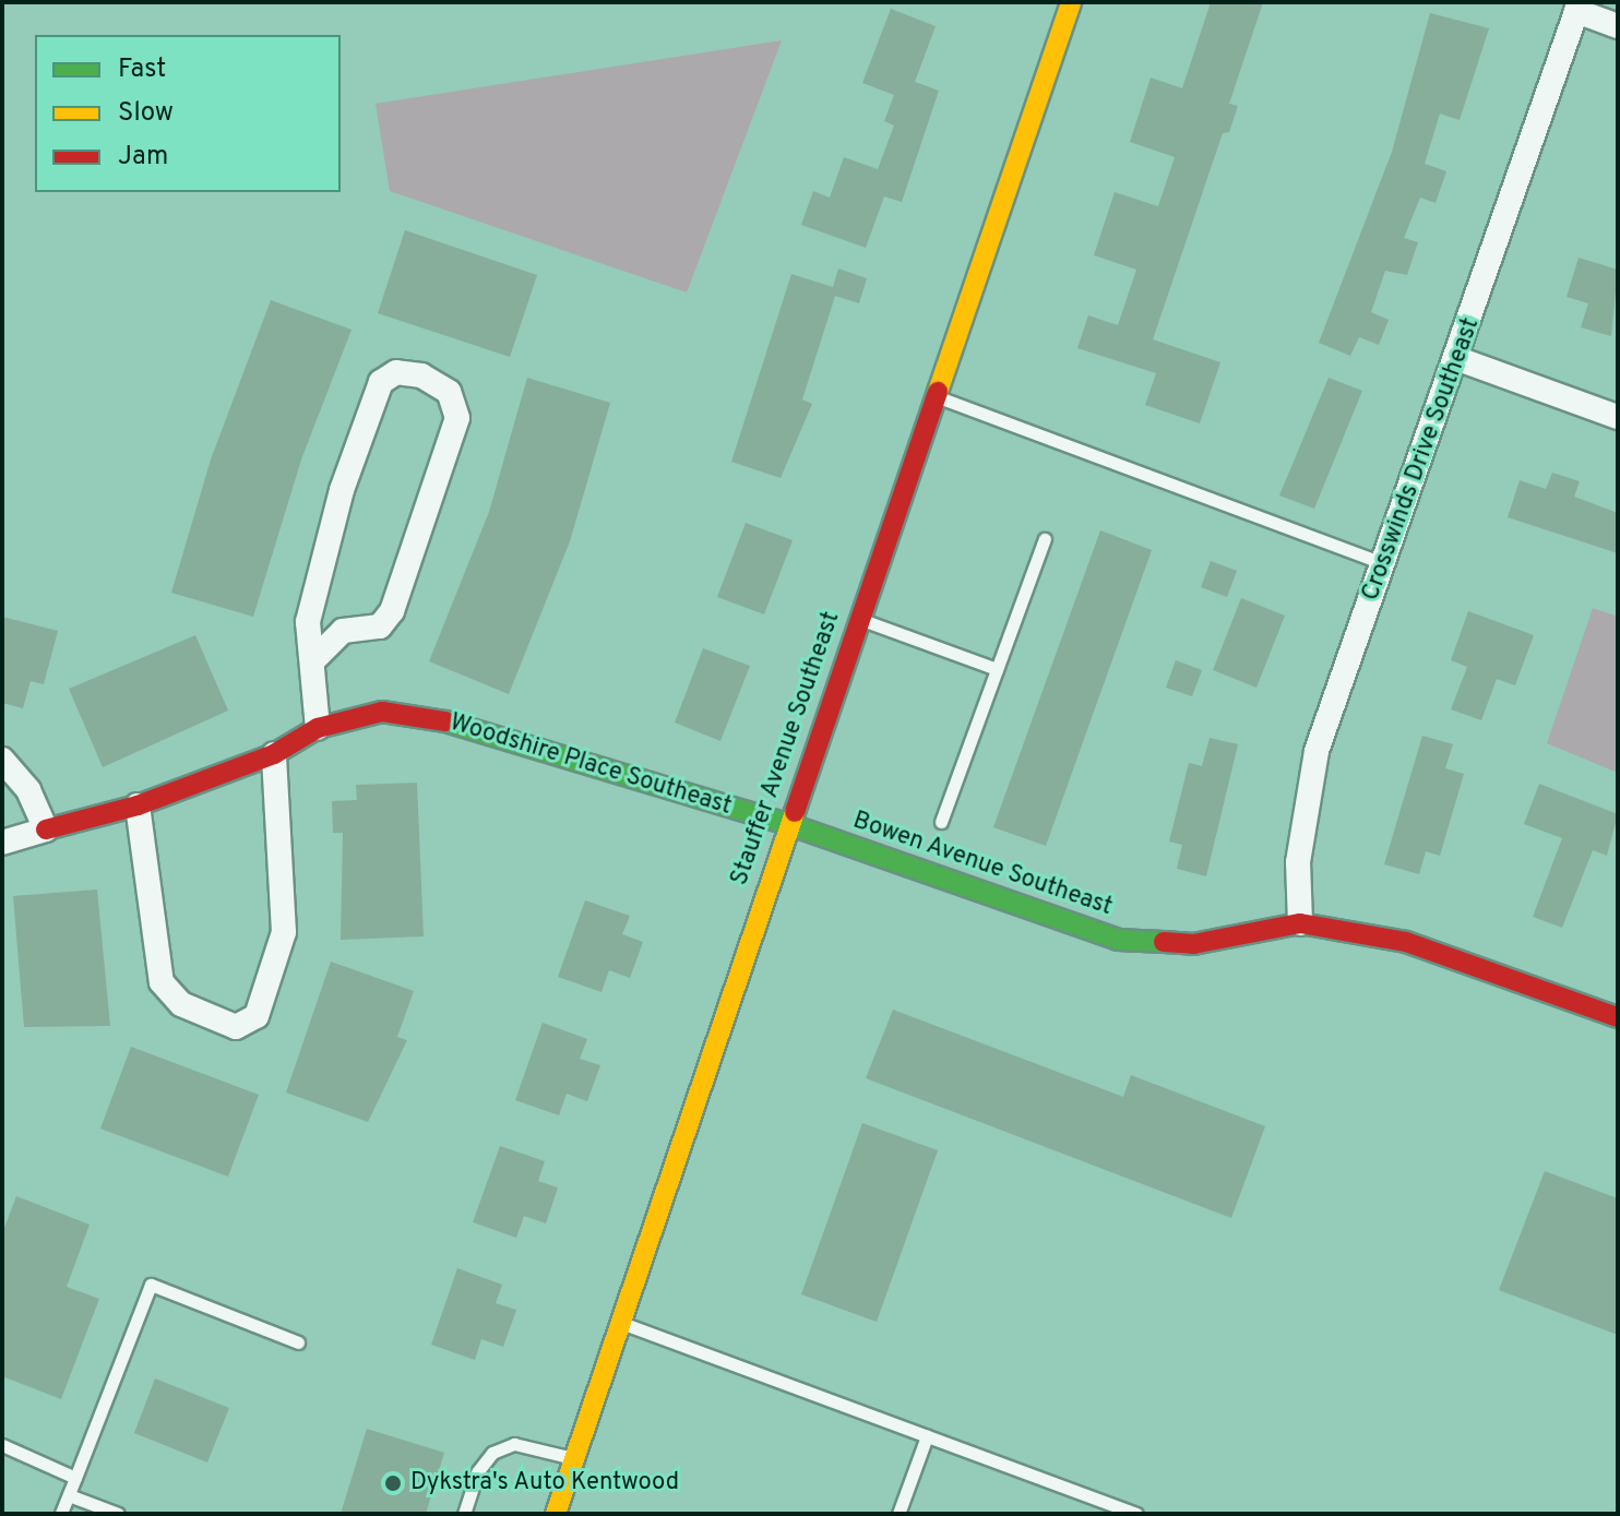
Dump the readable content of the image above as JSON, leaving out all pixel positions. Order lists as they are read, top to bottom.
{
  "streets": {
    "street": [
      "Crosswinds Drive Southeast",
      "Stauffer Avenue Southeast",
      "Woodshire Place Southeast",
      "Bowen Avenue Southeast"
    ]
  },
  "crossings": [
    ["Crosswinds Drive Southeast", "Bowen Avenue Southeast"],
    ["Stauffer Avenue Southeast", "Woodshire Place Southeast"],
    ["Stauffer Avenue Southeast", "Bowen Avenue Southeast"],
    ["Woodshire Place Southeast", "Bowen Avenue Southeast"]
  ],
  "places": ["Dykstra's Auto Kentwood"],
  "legend": ["Fast", "Slow", "Jam"]
}
